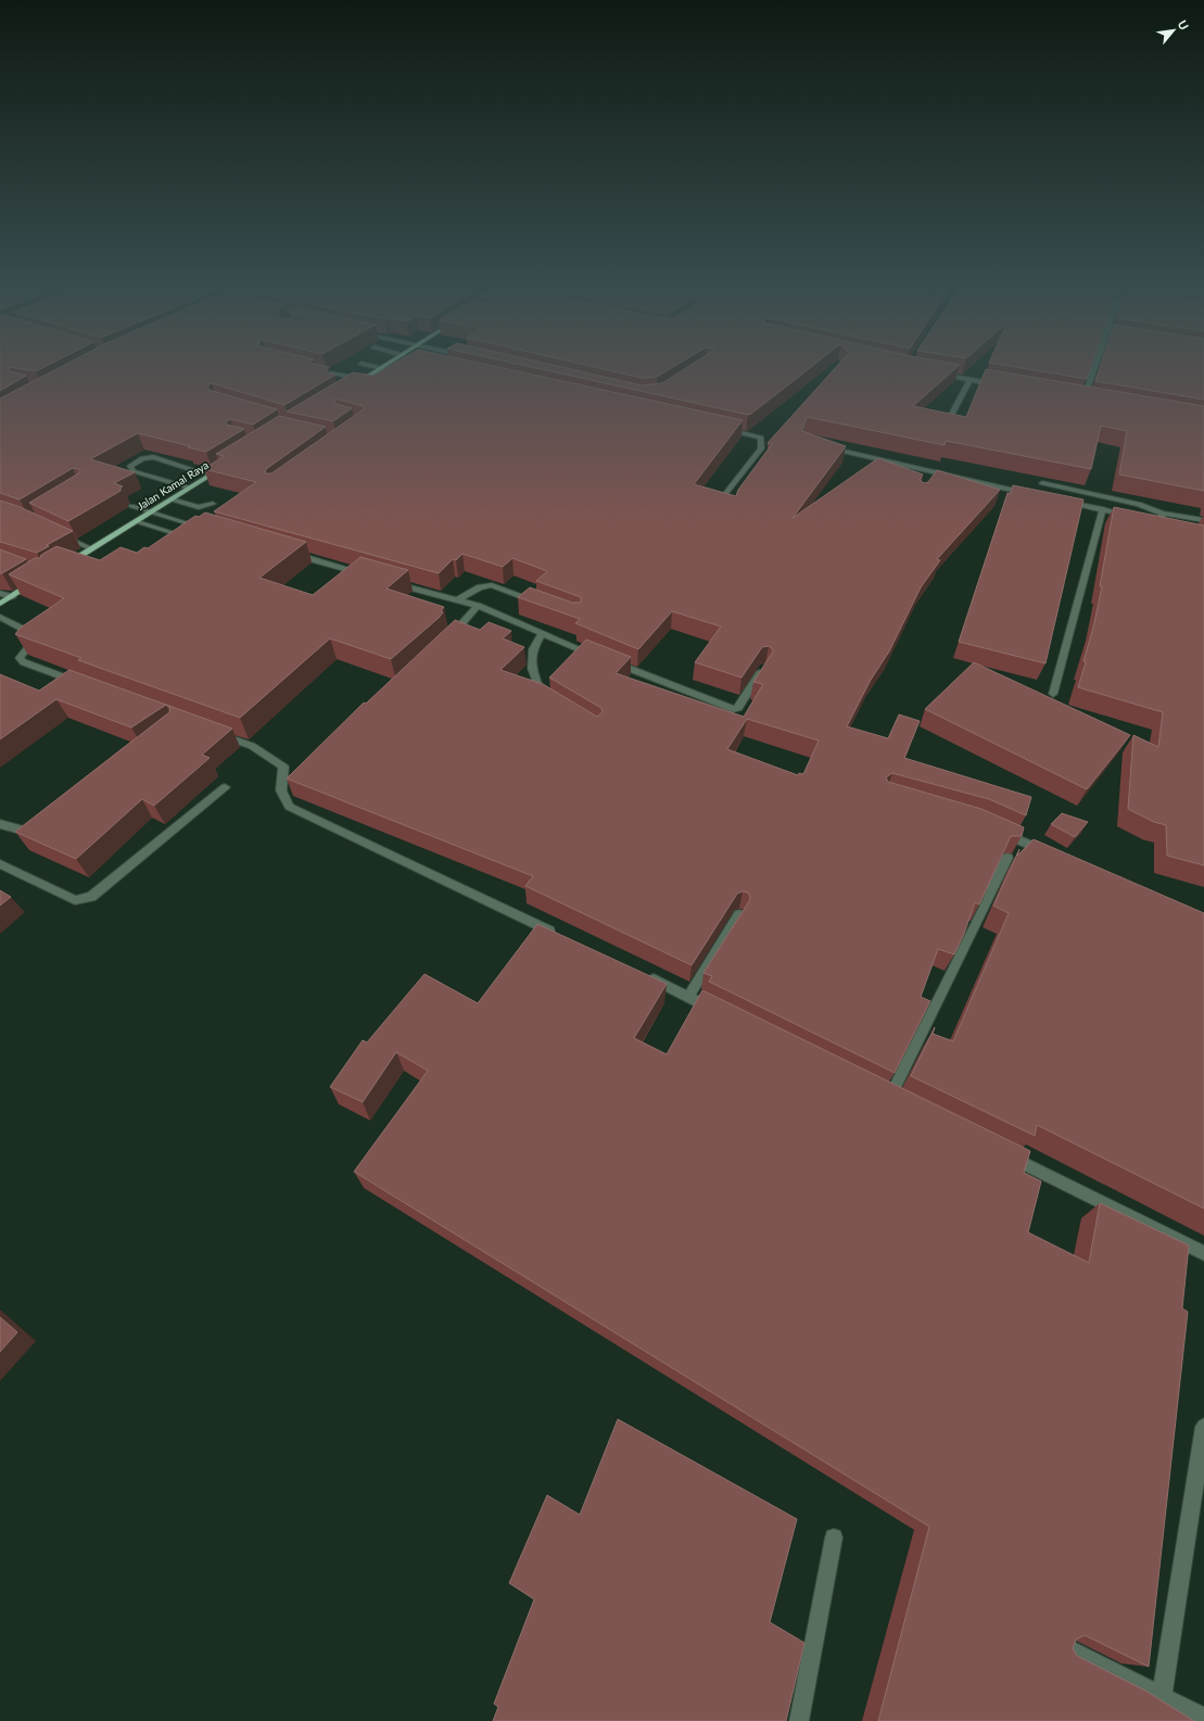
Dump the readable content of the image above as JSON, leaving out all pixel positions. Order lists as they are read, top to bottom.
{
  "streets": {
    "main road": ["Jalan Kamal Raya"]
  },
  "north": "top right"
}
